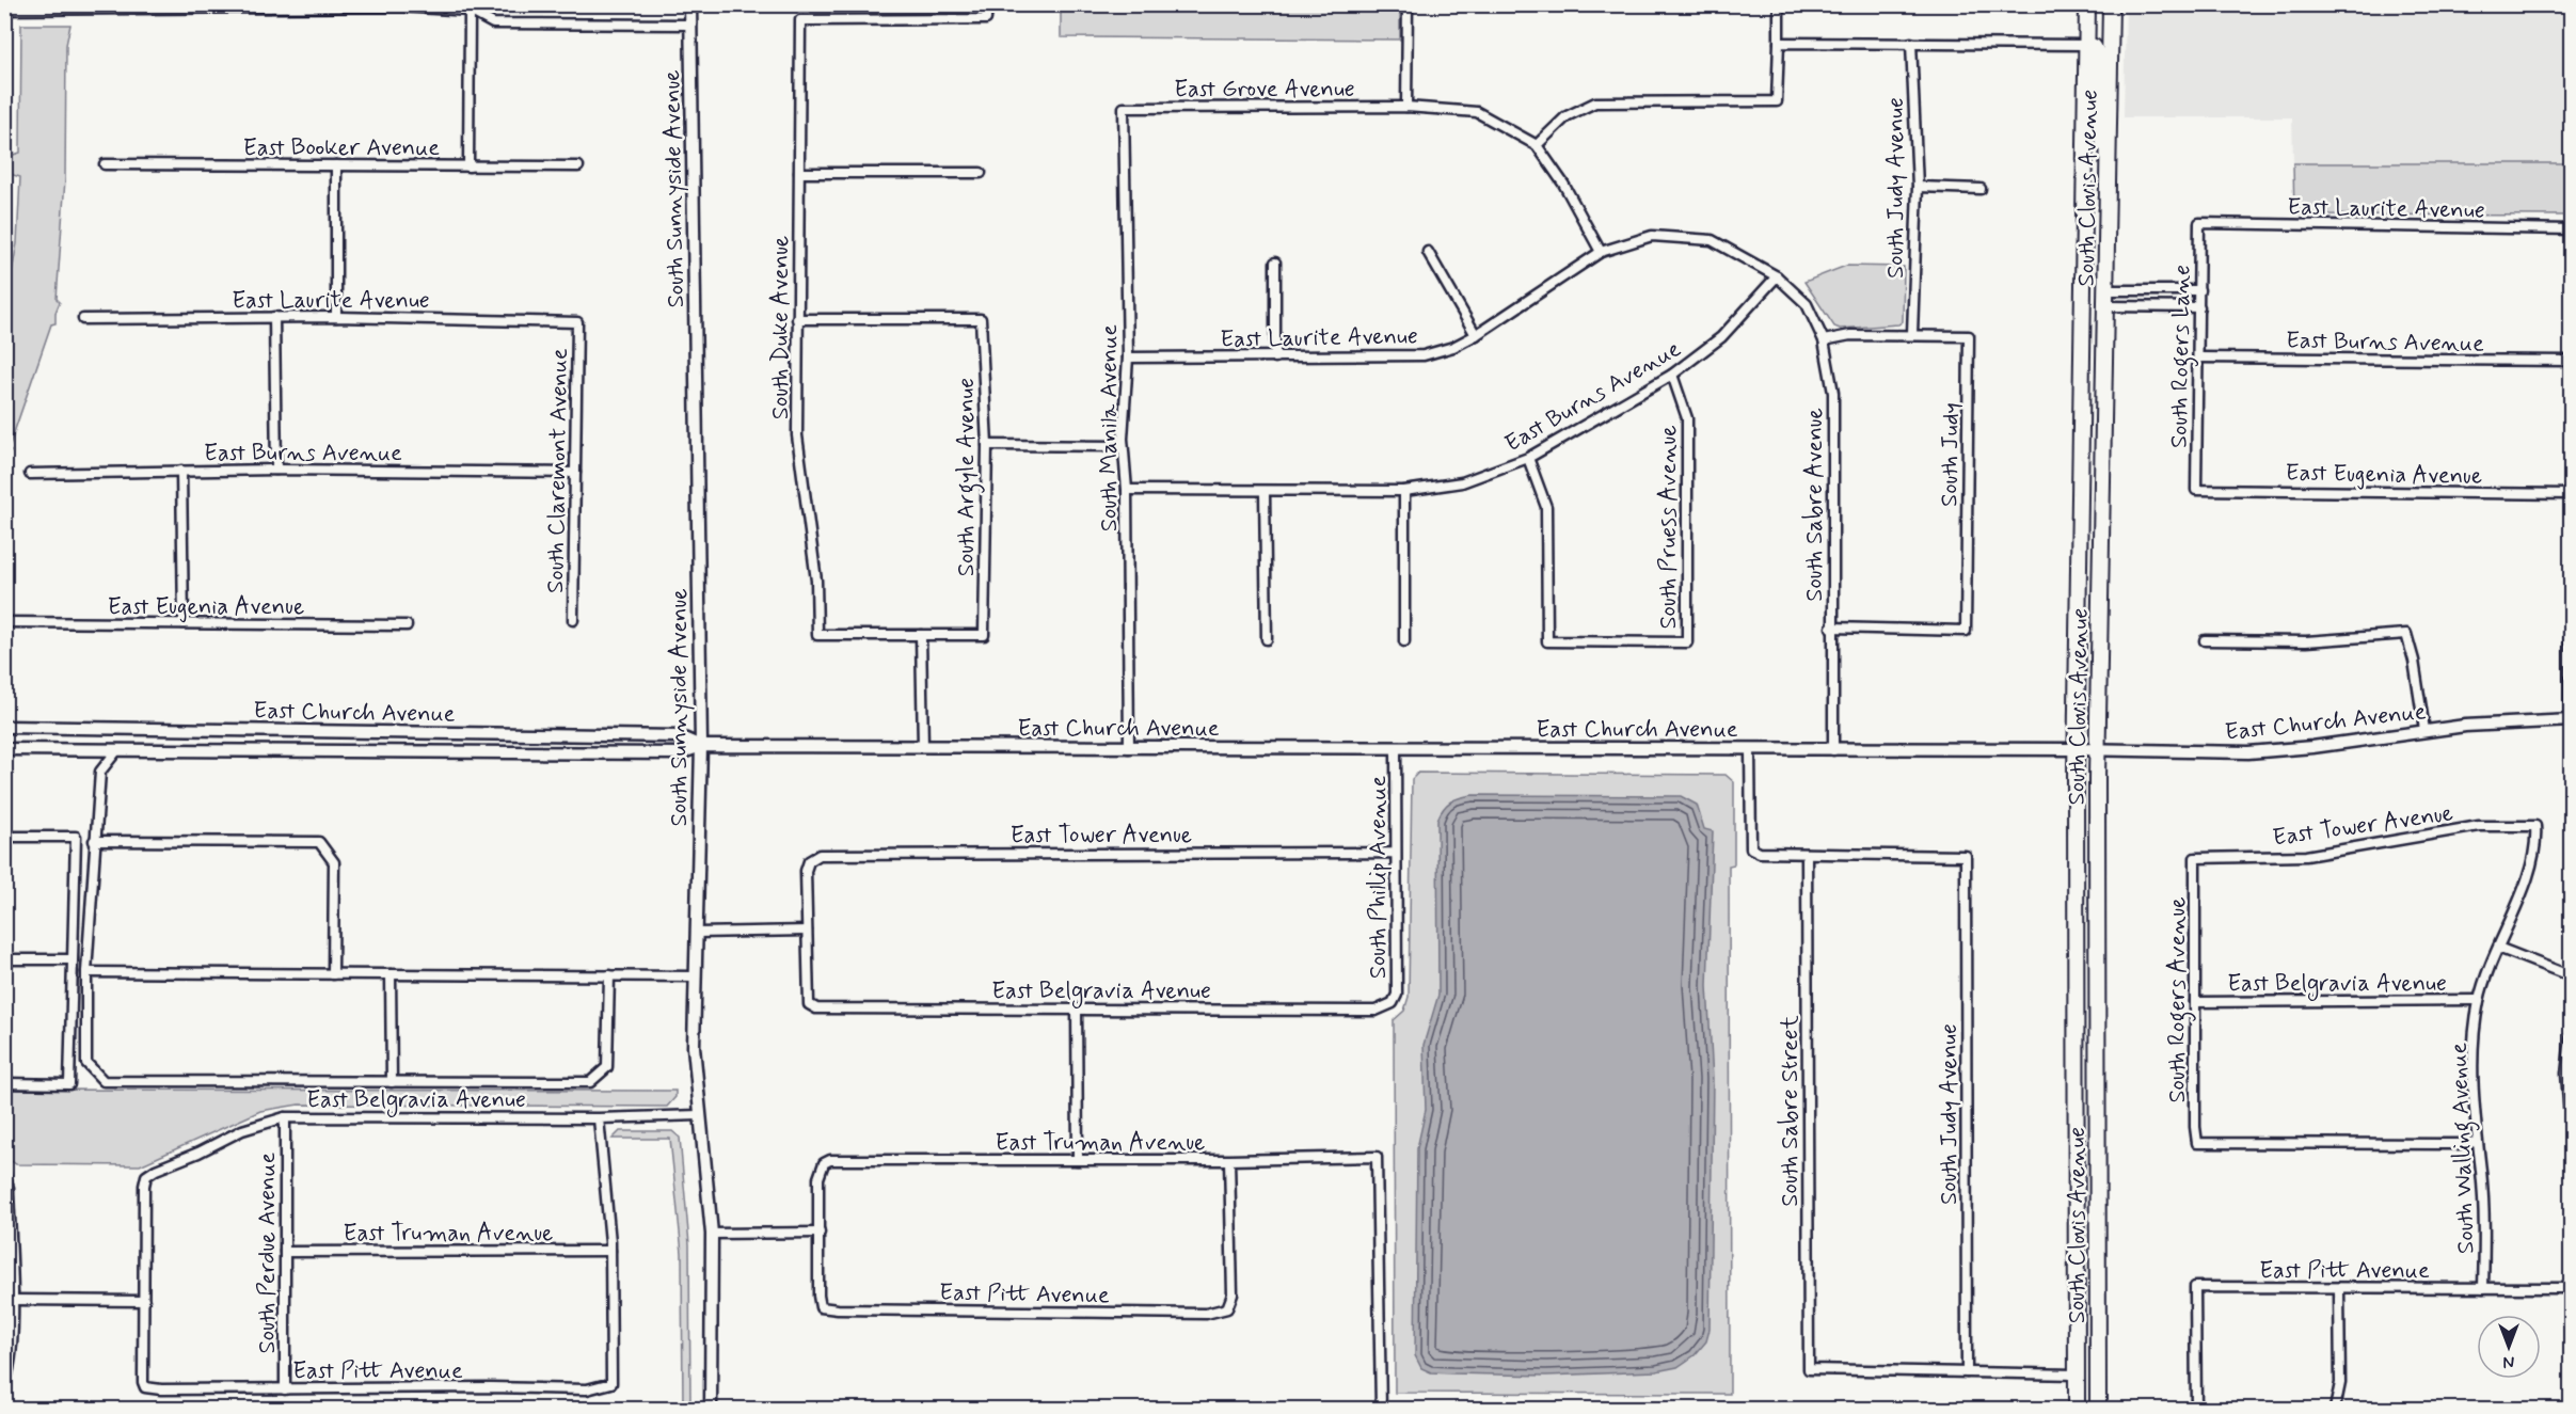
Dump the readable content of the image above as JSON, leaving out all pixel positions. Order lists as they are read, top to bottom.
{
  "streets": {
    "main road": ["South Clovis Avenue"],
    "street": [
      "East Grove Avenue",
      "East Booker Avenue",
      "South Judy Avenue",
      "South Sunnyside Avenue",
      "East Laurite Avenue",
      "South Duke Avenue",
      "East Burns Avenue",
      "South Rogers Lane",
      "South Manila Avenue",
      "South Judy",
      "South Claremont Avenue",
      "East Eugenia Avenue",
      "South Argyle Avenue",
      "South Sabre Avenue",
      "South Pruess Avenue",
      "East Church Avenue",
      "East Tower Avenue",
      "South Phillip Avenue",
      "East Belgravia Avenue",
      "South Rogers Avenue",
      "South Sabre Street",
      "East Truman Avenue",
      "South Walling Avenue",
      "South Perdue Avenue",
      "East Pitt Avenue"
    ]
  },
  "crossings": [
    ["East Grove Avenue", "South Manila Avenue"],
    ["South Judy Avenue", "South Judy"],
    ["South Judy Avenue", "South Sabre Street"],
    ["South Clovis Avenue", "East Church Avenue"],
    ["South Sunnyside Avenue", "East Church Avenue"],
    ["South Sunnyside Avenue", "East Belgravia Avenue"],
    ["East Laurite Avenue", "East Burns Avenue"],
    ["East Laurite Avenue", "South Rogers Lane"],
    ["East Laurite Avenue", "South Manila Avenue"],
    ["East Laurite Avenue", "South Claremont Avenue"],
    ["East Laurite Avenue", "South Sabre Avenue"],
    ["South Duke Avenue", "South Argyle Avenue"],
    ["East Burns Avenue", "South Rogers Lane"],
    ["East Burns Avenue", "South Manila Avenue"],
    ["East Burns Avenue", "South Claremont Avenue"],
    ["East Burns Avenue", "South Sabre Avenue"],
    ["East Burns Avenue", "South Pruess Avenue"],
    ["South Rogers Lane", "East Eugenia Avenue"],
    ["South Manila Avenue", "East Church Avenue"],
    ["South Judy", "South Sabre Avenue"],
    ["South Sabre Avenue", "East Church Avenue"],
    ["East Church Avenue", "South Phillip Avenue"],
    ["East Tower Avenue", "South Phillip Avenue"],
    ["East Tower Avenue", "East Belgravia Avenue"],
    ["East Tower Avenue", "South Rogers Avenue"],
    ["East Tower Avenue", "South Walling Avenue"],
    ["South Phillip Avenue", "East Belgravia Avenue"],
    ["East Belgravia Avenue", "South Rogers Avenue"],
    ["East Belgravia Avenue", "South Walling Avenue"],
    ["East Belgravia Avenue", "South Perdue Avenue"],
    ["East Belgravia Avenue", "East Pitt Avenue"],
    ["South Rogers Avenue", "South Walling Avenue"],
    ["East Truman Avenue", "South Perdue Avenue"],
    ["East Truman Avenue", "East Pitt Avenue"],
    ["South Walling Avenue", "East Pitt Avenue"],
    ["South Perdue Avenue", "East Pitt Avenue"]
  ],
  "north": "bottom"
}
